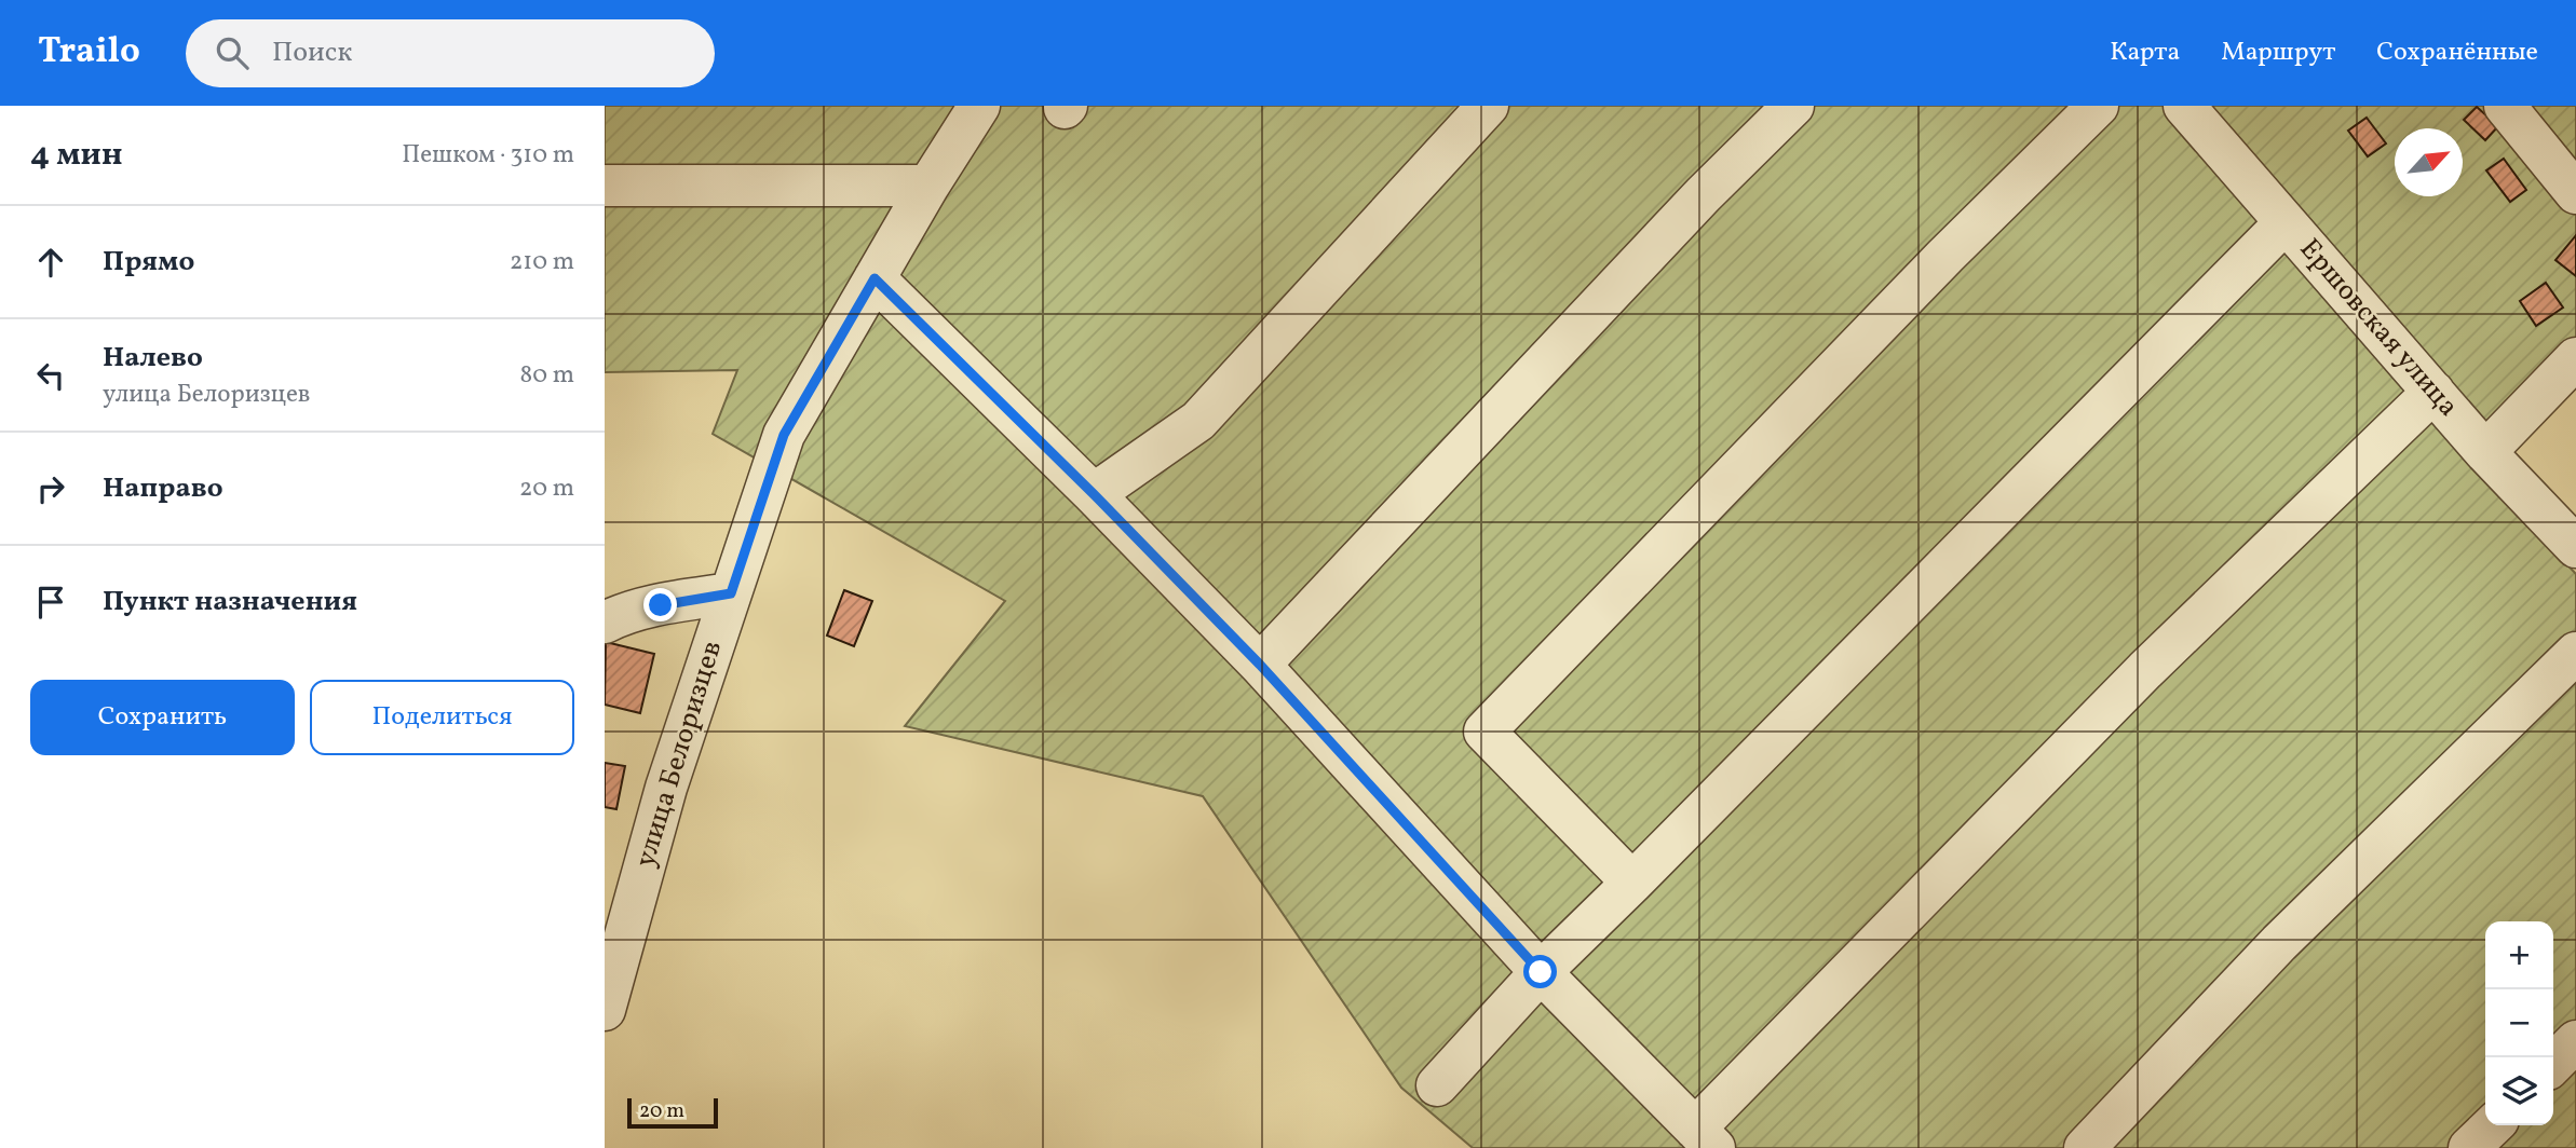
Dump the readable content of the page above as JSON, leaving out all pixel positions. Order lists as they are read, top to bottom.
{
  "streets": {
    "street": ["Ершовская улица", "улица Белоризцев"]
  },
  "scale_bar": "20 m",
  "north": "top right",
  "page": {
    "header": "Trailo",
    "search": "Поиск",
    "nav": ["Карта", "Маршрут", "Сохранённые"],
    "heading": ["4 мин", "Пешком · 310 m"],
    "list": [
      ["Прямо", "210 m"],
      ["Налево", "улица Белоризцев", "80 m"],
      ["Направо", "20 m"],
      "Пункт назначения"
    ],
    "buttons": ["Сохранить", "Поделиться"],
    "map_buttons": ["+", "−"],
    "scale": "20 m"
  }
}
